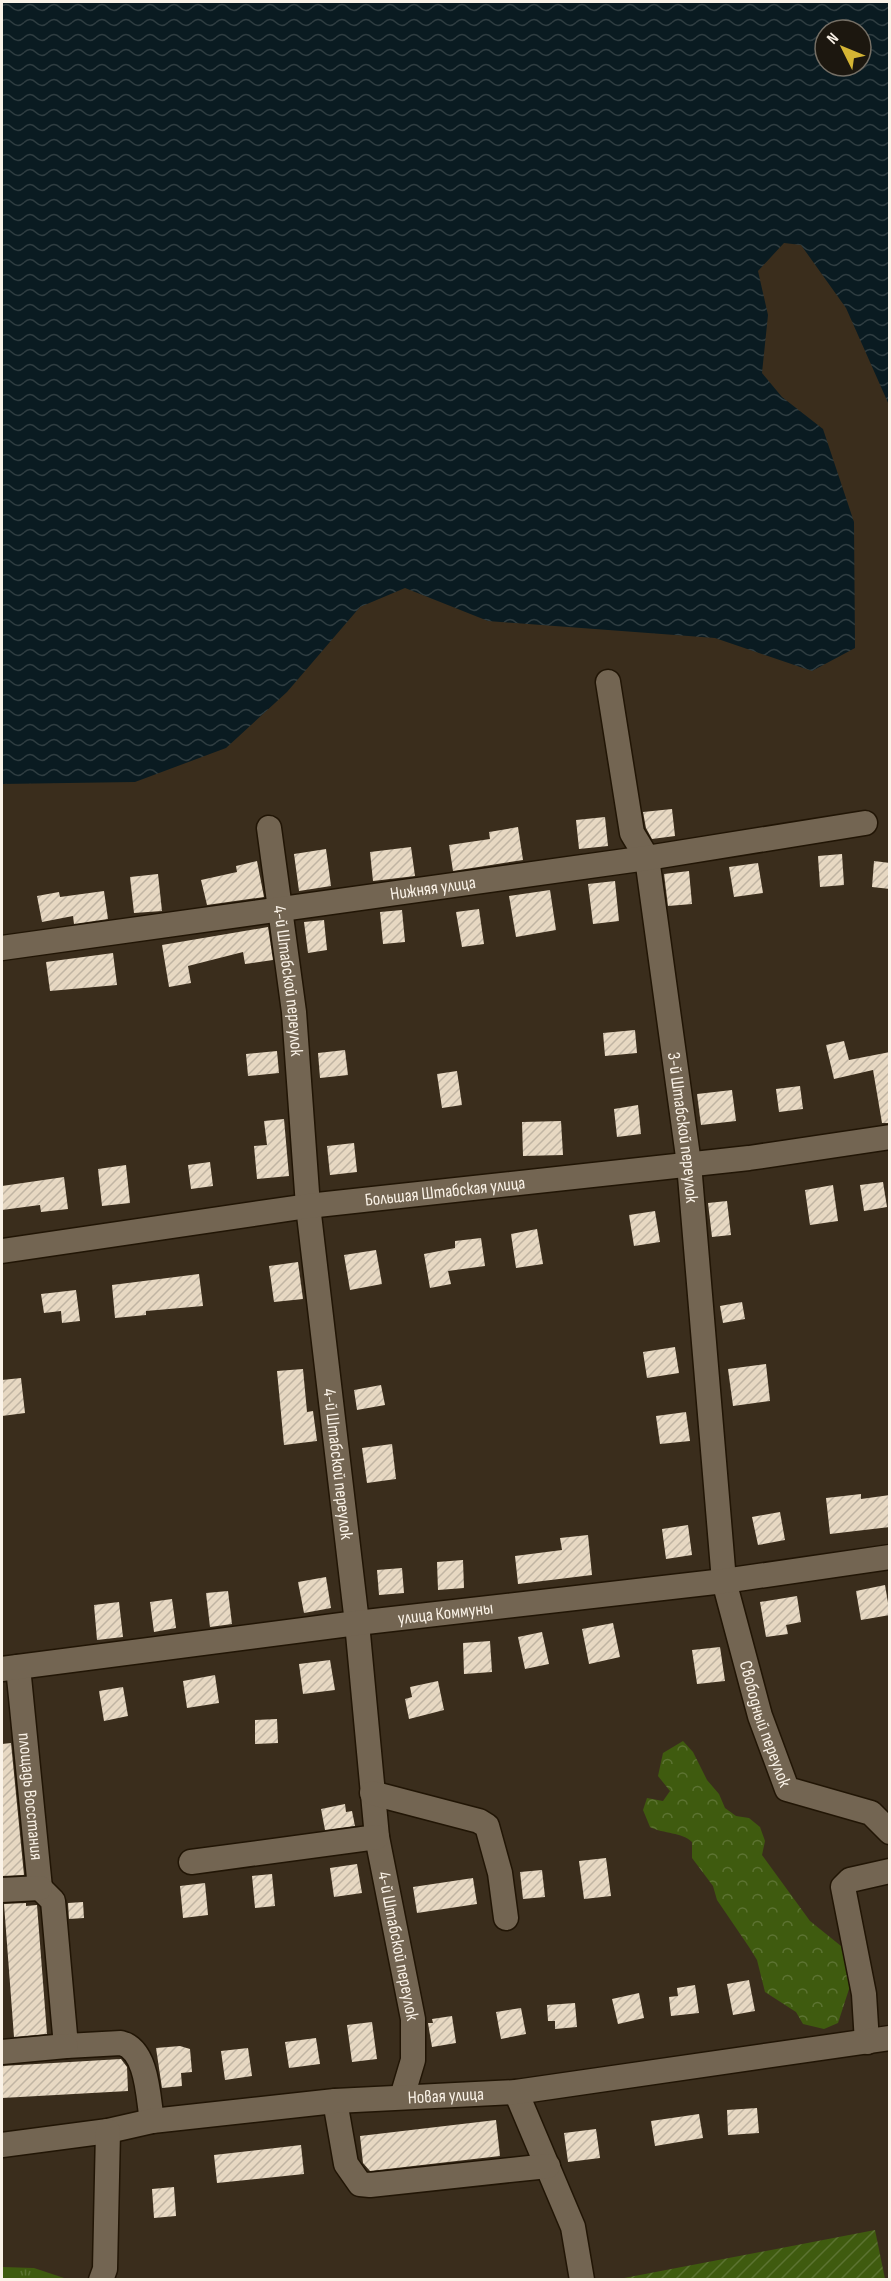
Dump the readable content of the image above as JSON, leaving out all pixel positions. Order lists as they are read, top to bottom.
{
  "streets": {
    "street": [
      "Нижняя улица",
      "4-й Штабской переулок",
      "3-й Штабской переулок",
      "Большая Штабская улица",
      "улица Коммуны",
      "Свободный переулок",
      "площадь Восстания",
      "Новая улица"
    ]
  },
  "crossings": [
    ["Нижняя улица", "4-й Штабской переулок"],
    ["Нижняя улица", "3-й Штабской переулок"],
    ["4-й Штабской переулок", "Большая Штабская улица"],
    ["4-й Штабской переулок", "улица Коммуны"],
    ["4-й Штабской переулок", "Новая улица"],
    ["3-й Штабской переулок", "Большая Штабская улица"],
    ["3-й Штабской переулок", "улица Коммуны"],
    ["3-й Штабской переулок", "Свободный переулок"],
    ["улица Коммуны", "Свободный переулок"],
    ["улица Коммуны", "площадь Восстания"]
  ],
  "north": "top left"
}
